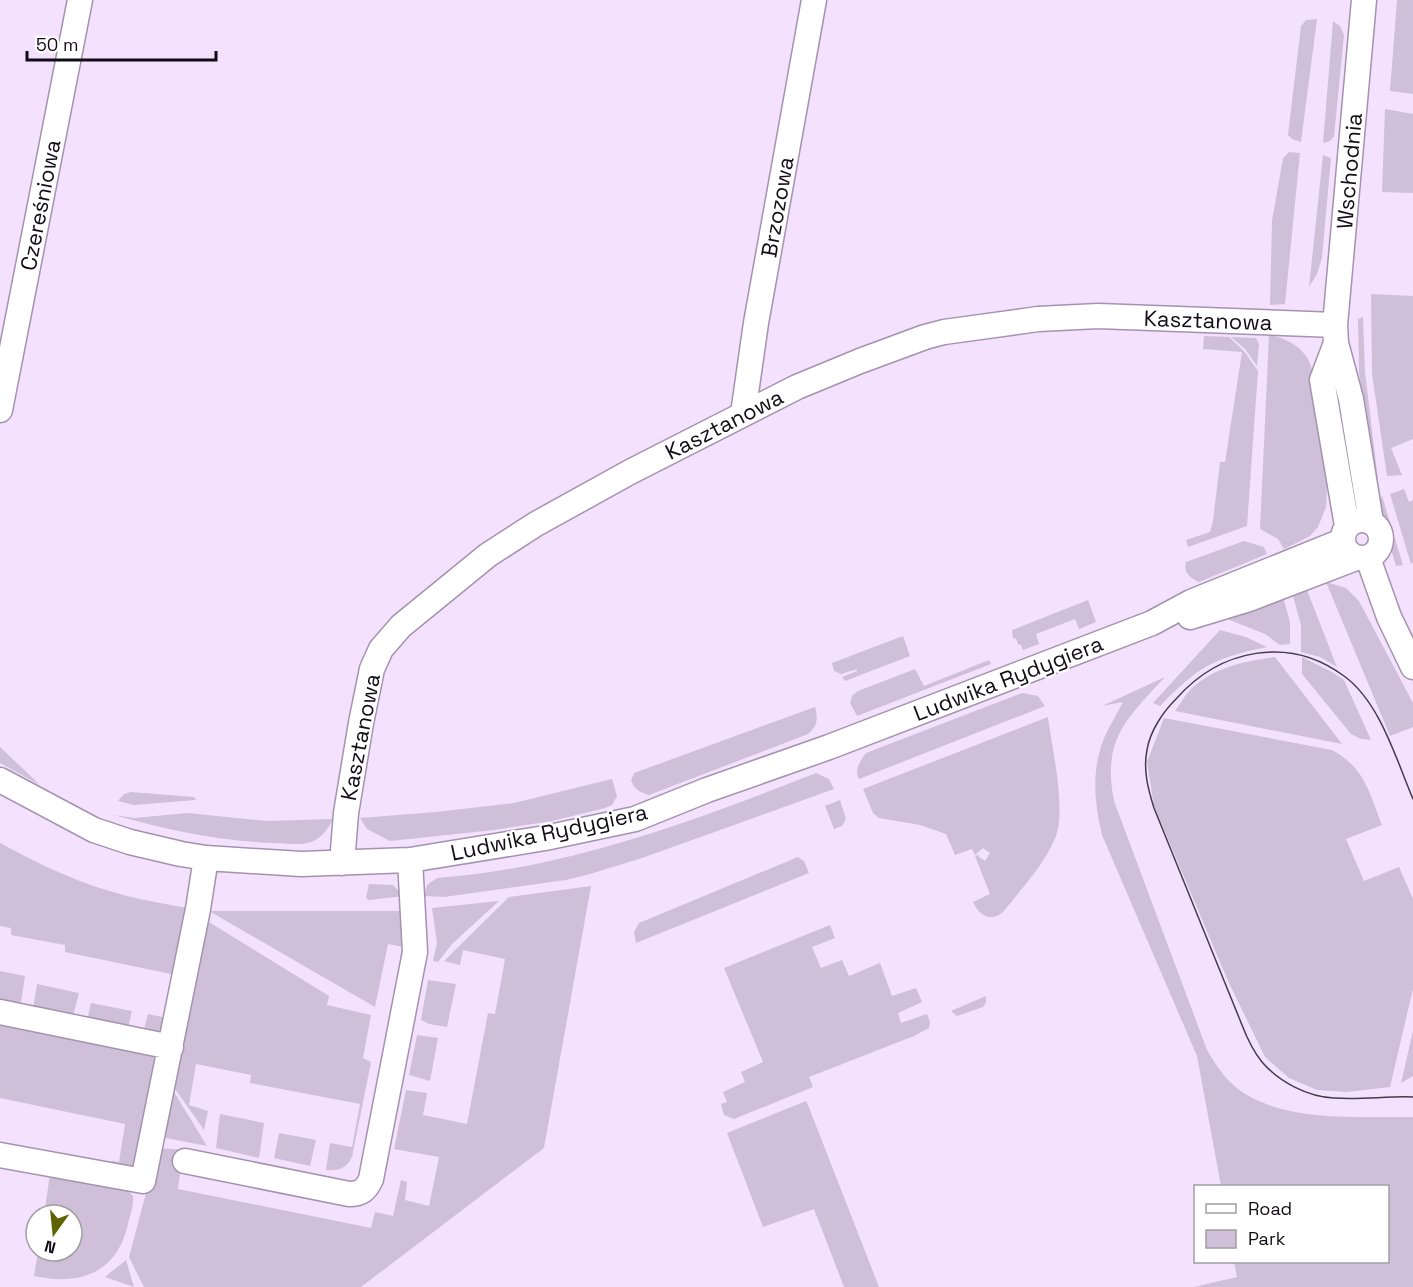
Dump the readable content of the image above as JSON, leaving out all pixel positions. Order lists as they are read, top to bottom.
{
  "streets": {
    "street": [
      "Wschodnia",
      "Czereśniowa",
      "Brzozowa",
      "Kasztanowa",
      "Ludwika Rydygiera"
    ]
  },
  "crossings": [
    ["Wschodnia", "Kasztanowa"],
    ["Wschodnia", "Ludwika Rydygiera"],
    ["Brzozowa", "Kasztanowa"],
    ["Kasztanowa", "Ludwika Rydygiera"]
  ],
  "legend": ["Road", "Park"],
  "scale_bar": "50 m",
  "north": "bottom"
}
